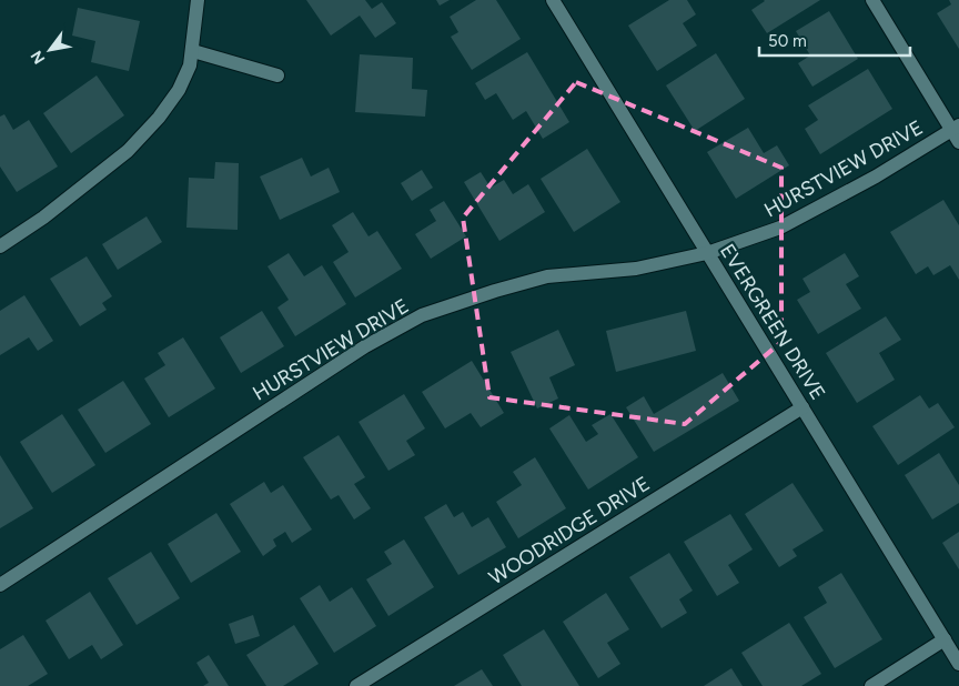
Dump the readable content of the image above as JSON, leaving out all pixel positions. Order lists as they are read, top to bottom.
{
  "streets": {
    "street": ["HURSTVIEW DRIVE", "EVERGREEN DRIVE", "WOODRIDGE DRIVE"]
  },
  "crossings": [
    ["HURSTVIEW DRIVE", "EVERGREEN DRIVE"],
    ["EVERGREEN DRIVE", "WOODRIDGE DRIVE"]
  ],
  "scale_bar": "50 m",
  "north": "bottom left"
}
